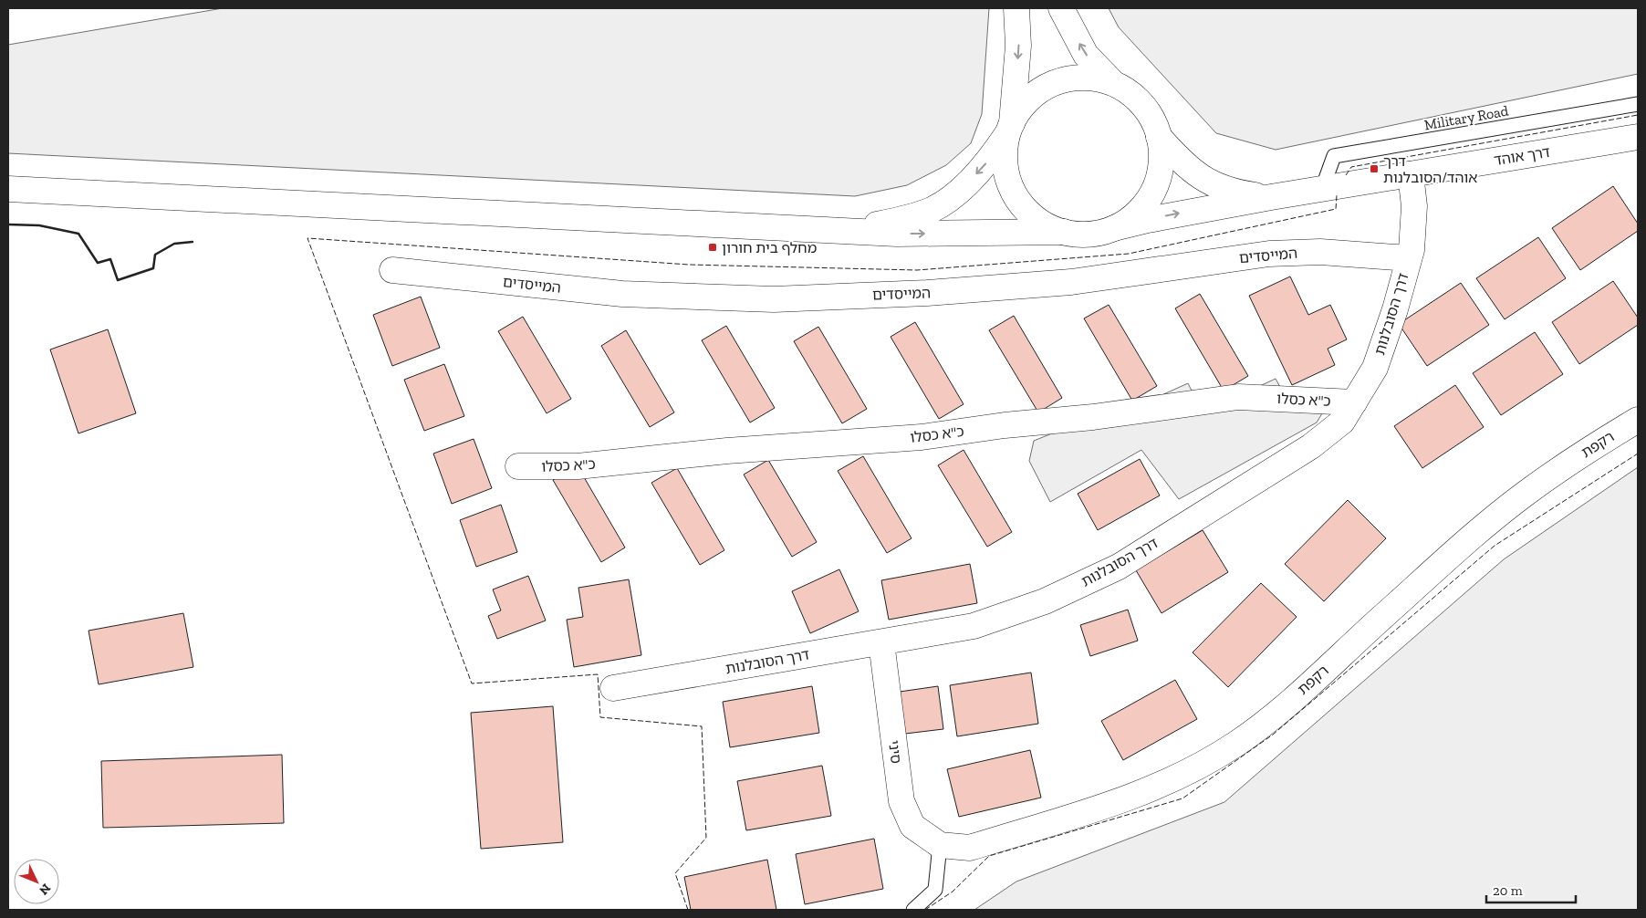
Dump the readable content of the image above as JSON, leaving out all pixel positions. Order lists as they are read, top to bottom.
{
  "streets": {
    "main road": [
      "דרך אוהד",
      "המייסדים",
      "דרך הסובלנות",
      "כ\"א כסלו",
      "רקפת",
      "סיני"
    ],
    "lane": ["Military Road"]
  },
  "crossings": [
    ["Military Road", "דרך אוהד"],
    ["דרך אוהד", "דרך הסובלנות"],
    ["המייסדים", "דרך הסובלנות"],
    ["דרך הסובלנות", "כ\"א כסלו"],
    ["דרך הסובלנות", "סיני"],
    ["רקפת", "סיני"]
  ],
  "places": {
    "transit": ["דרך אוהד/הסובלנות", "מחלף בית חורון"]
  },
  "scale_bar": "20 m",
  "north": "bottom right"
}
